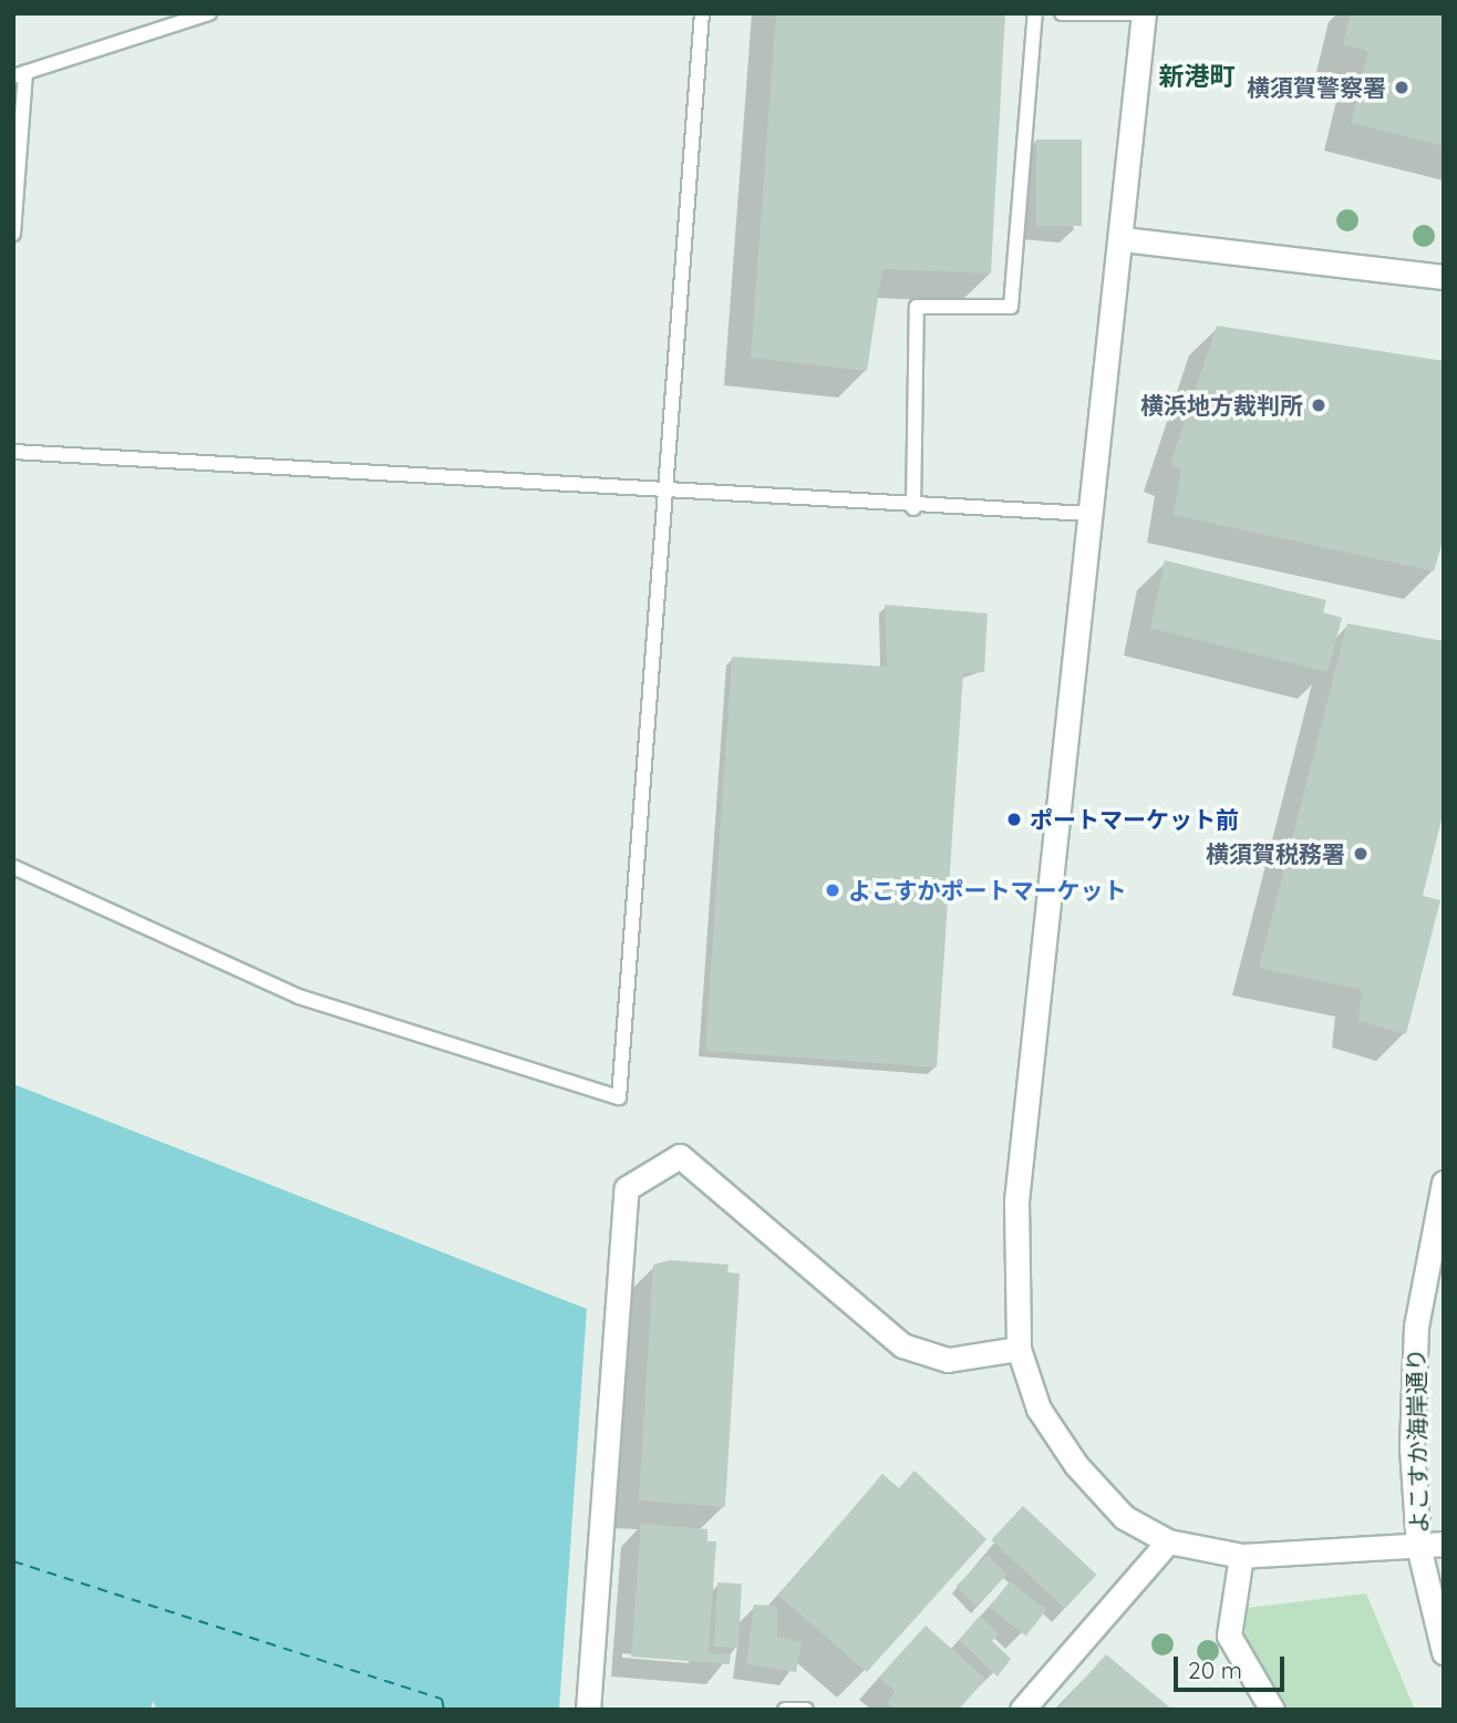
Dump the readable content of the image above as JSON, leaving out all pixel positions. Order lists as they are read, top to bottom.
{
  "streets": {
    "street": ["よこすか海岸通り"]
  },
  "districts": ["新港町"],
  "places": [
    "横須賀警察署",
    "横浜地方裁判所",
    "ポートマーケット前",
    "横須賀税務署",
    "よこすかポートマーケット"
  ],
  "scale_bar": "20 m"
}
